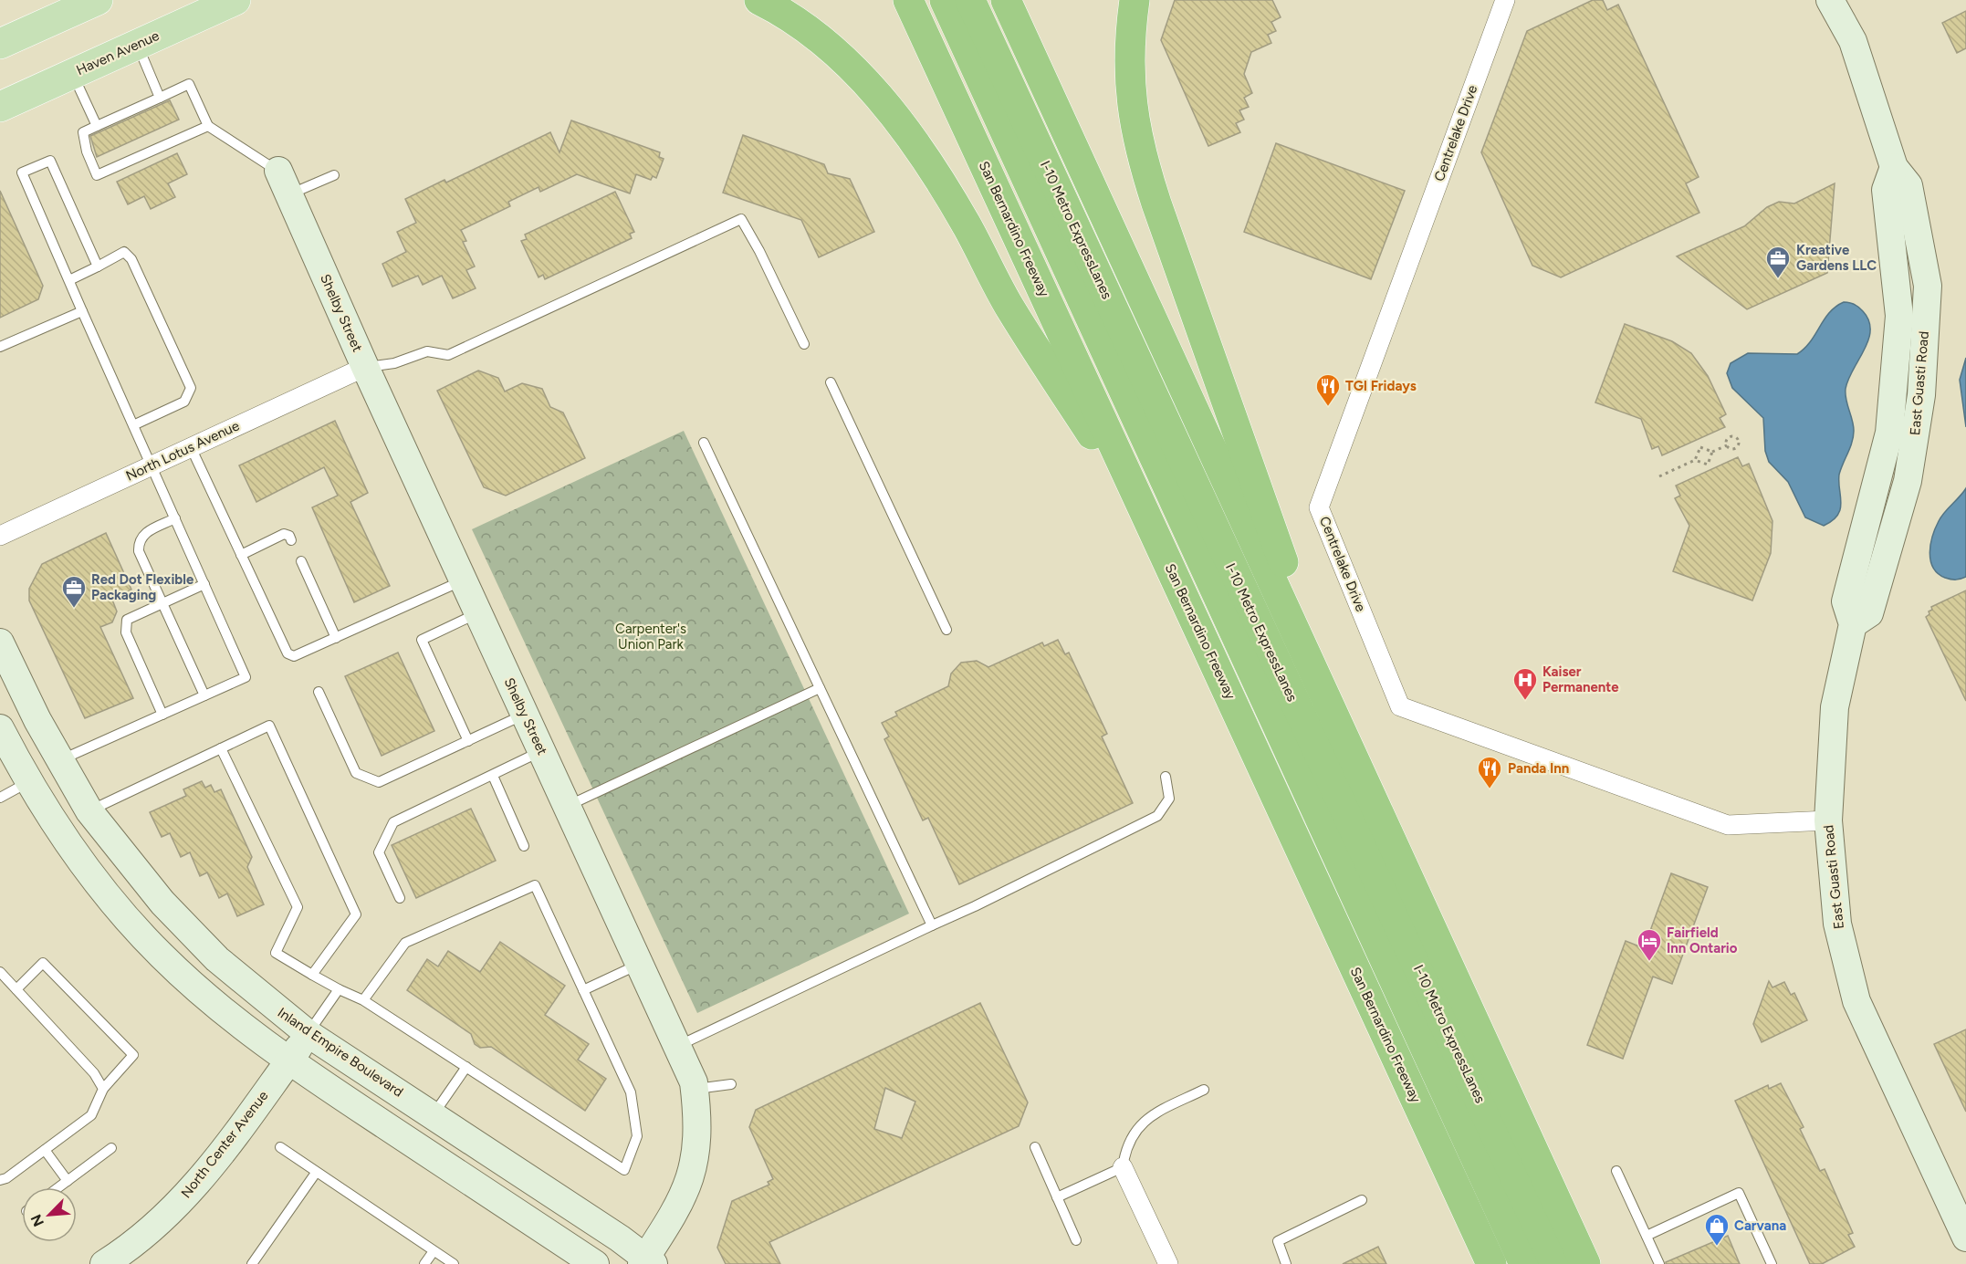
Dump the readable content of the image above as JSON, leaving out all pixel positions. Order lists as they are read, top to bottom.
{
  "streets": {
    "highway": ["San Bernardino Freeway", "I-10 Metro ExpressLanes"],
    "main road": [
      "Haven Avenue",
      "Shelby Street",
      "East Guasti Road",
      "Inland Empire Boulevard",
      "North Center Avenue"
    ],
    "street": ["Centrelake Drive", "North Lotus Avenue"]
  },
  "crossings": [
    ["Centrelake Drive", "East Guasti Road"],
    ["Shelby Street", "North Lotus Avenue"],
    ["Shelby Street", "Inland Empire Boulevard"],
    ["Inland Empire Boulevard", "North Center Avenue"]
  ],
  "parks": ["Carpenter's Union Park"],
  "places": {
    "office": ["Kreative Gardens LLC", "Red Dot Flexible Packaging"],
    "restaurant": ["TGI Fridays", "Panda Inn"],
    "hospital": ["Kaiser Permanente"],
    "hotel": ["Fairfield Inn Ontario"],
    "shop": ["Carvana"]
  },
  "north": "bottom left"
}
